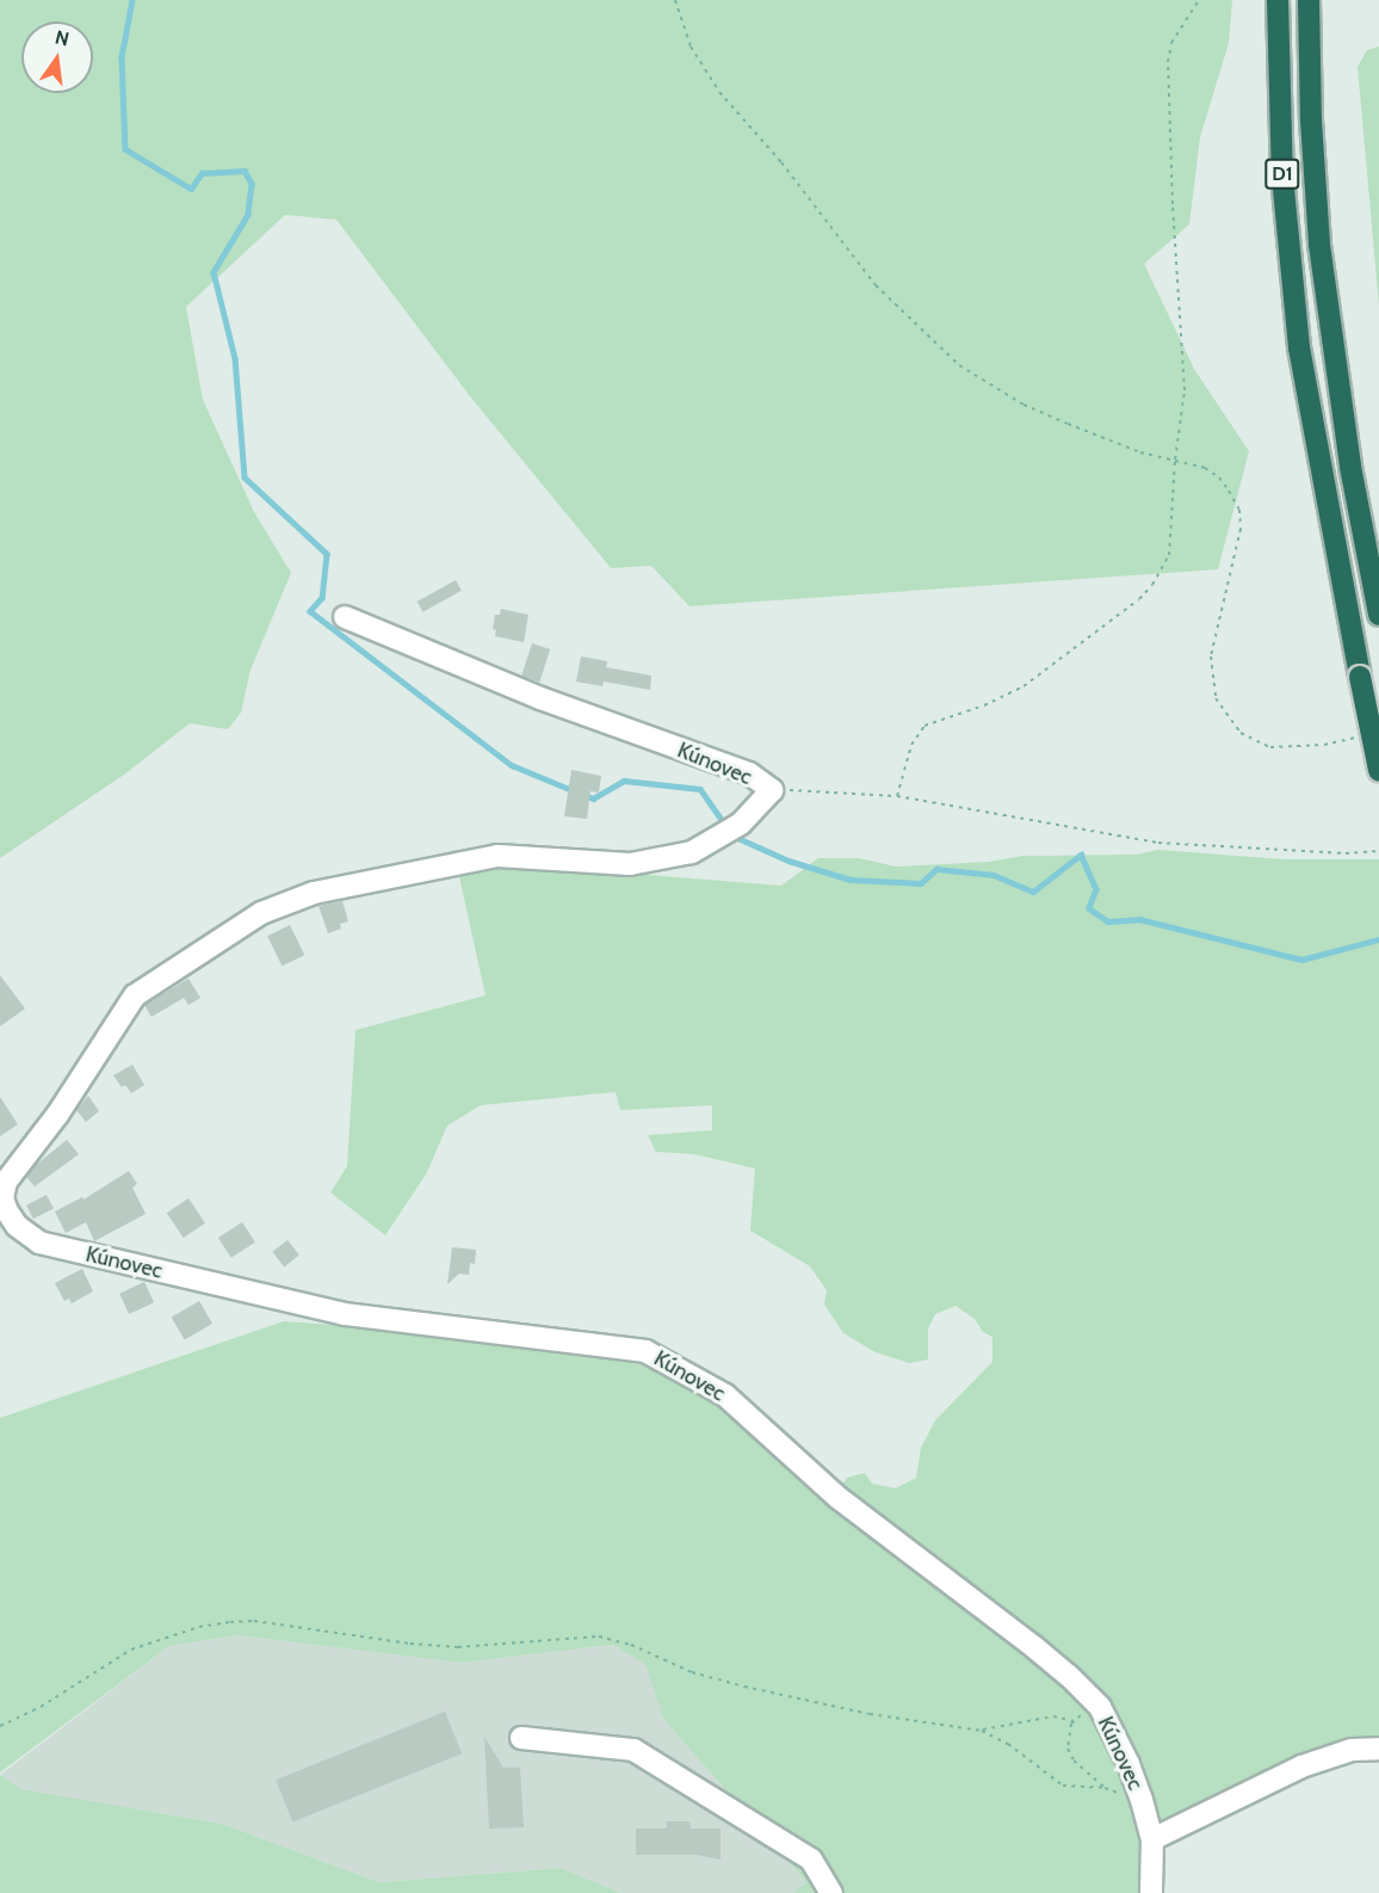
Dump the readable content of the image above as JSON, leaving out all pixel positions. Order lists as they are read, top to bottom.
{
  "streets": {
    "highway": ["D1"],
    "street": ["Kúnovec"]
  },
  "north": "top"
}
